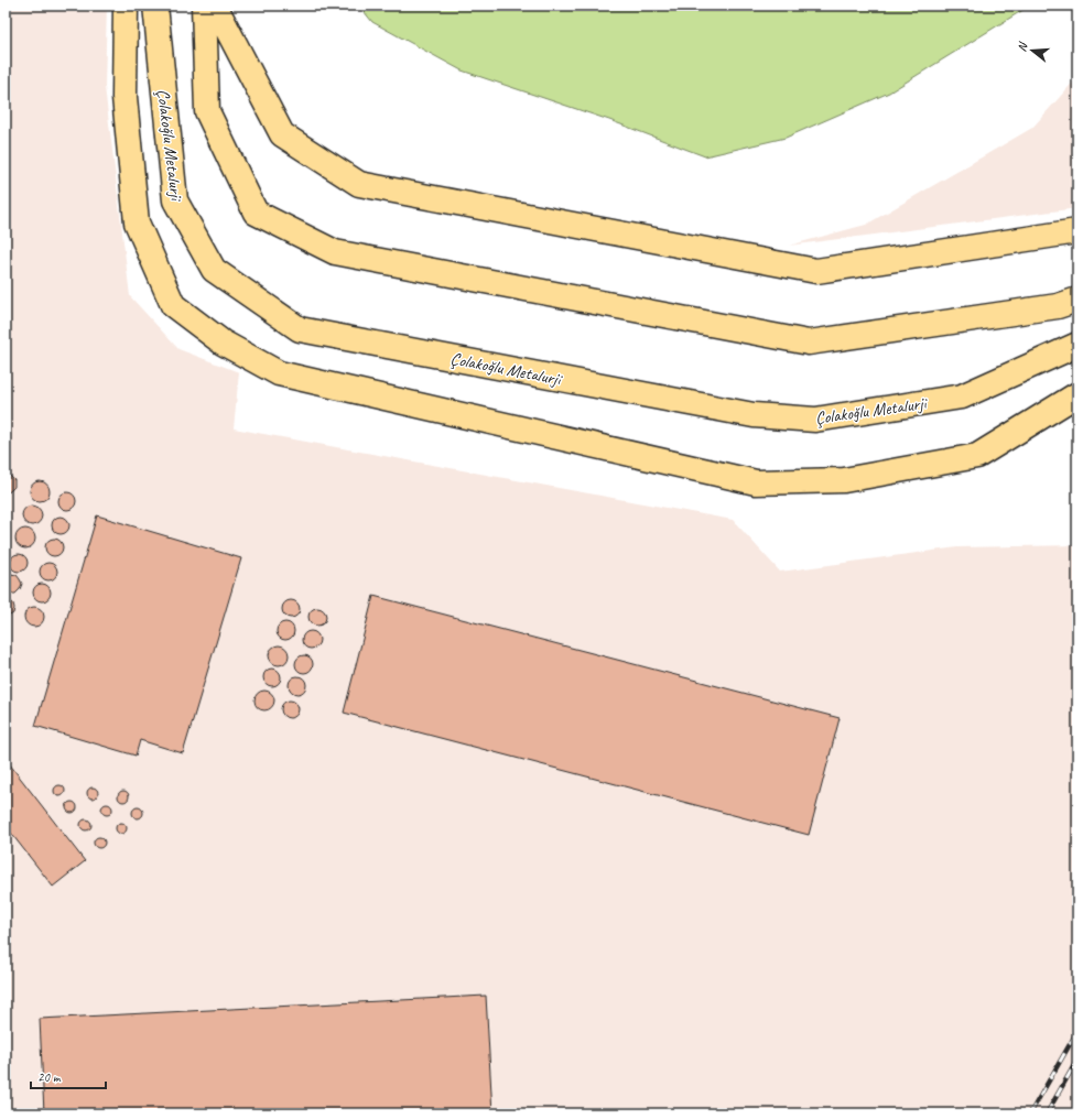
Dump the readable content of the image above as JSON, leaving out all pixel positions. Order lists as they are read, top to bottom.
{
  "streets": {
    "main road": ["Çolakoğlu Metalurji"]
  },
  "scale_bar": "20 m",
  "north": "left"
}
